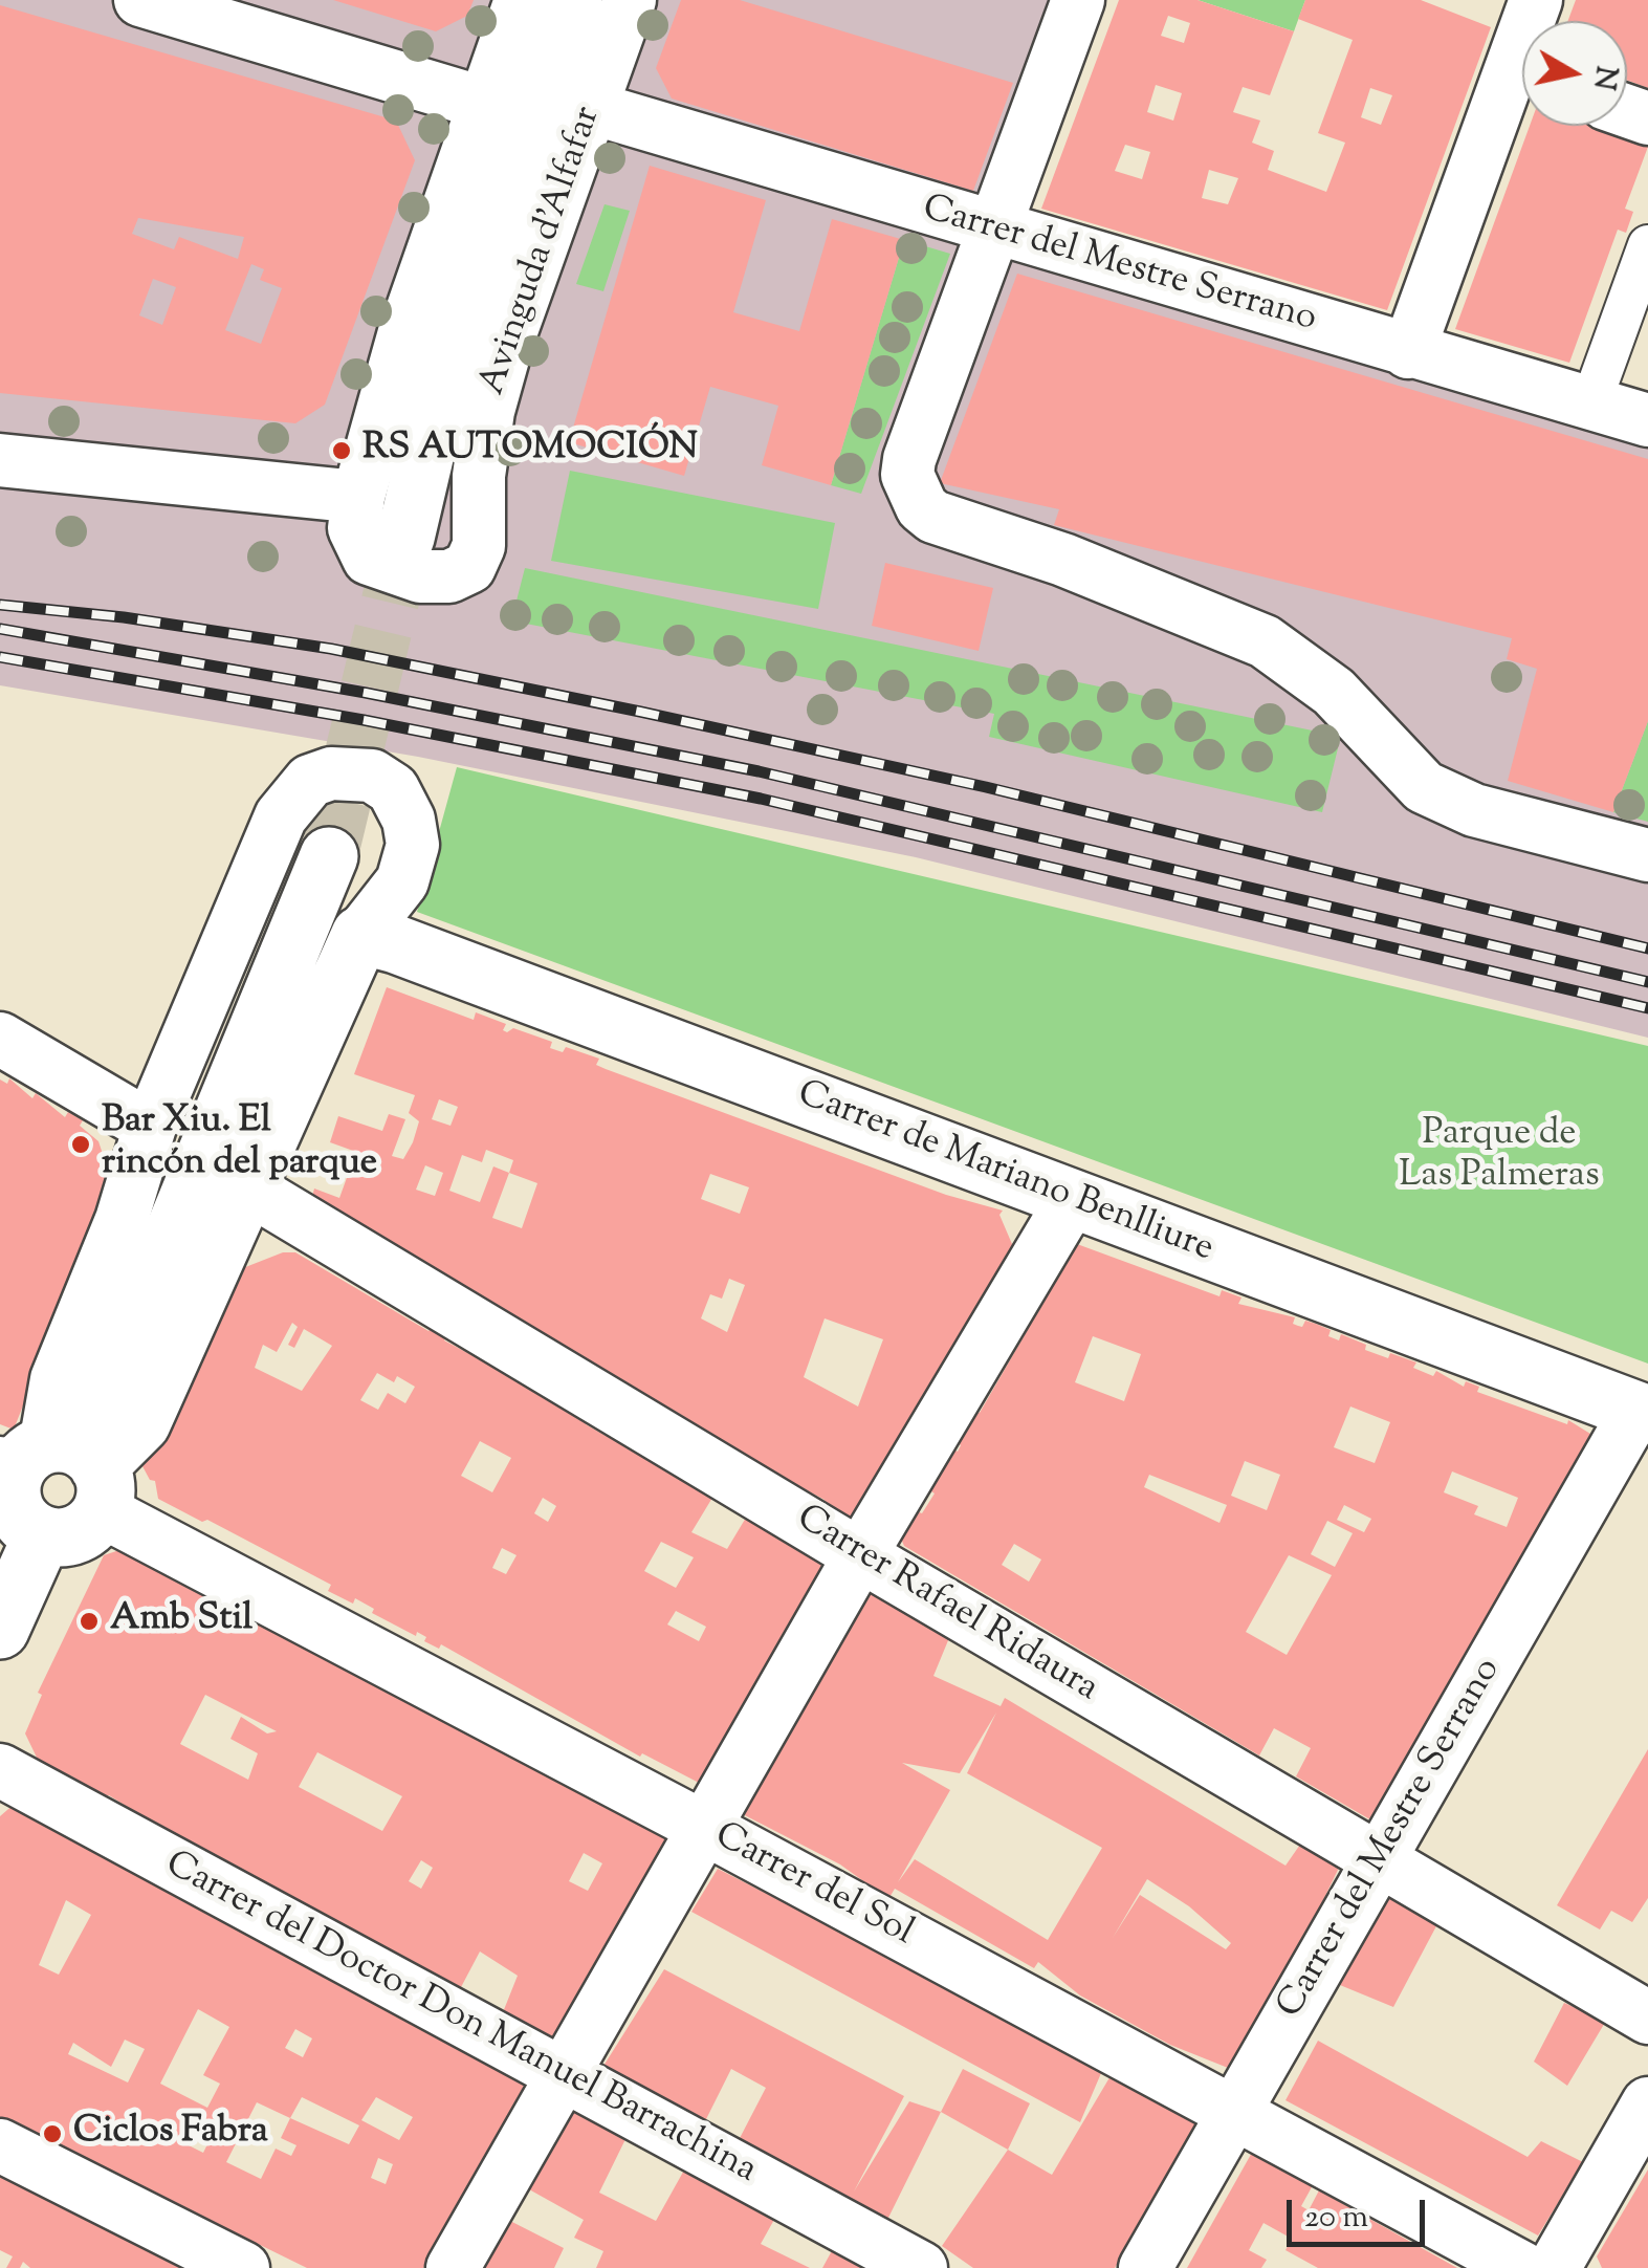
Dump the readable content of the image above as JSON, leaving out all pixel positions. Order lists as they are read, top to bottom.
{
  "streets": {
    "street": [
      "Avinguda d'Alfafar",
      "Carrer del Mestre Serrano",
      "Carrer de Mariano Benlliure",
      "Carrer Rafael Ridaura",
      "Carrer del Sol",
      "Carrer del Doctor Don Manuel Barrachina"
    ]
  },
  "crossings": [
    ["Avinguda d'Alfafar", "Carrer del Mestre Serrano"],
    ["Carrer del Mestre Serrano", "Carrer de Mariano Benlliure"],
    ["Carrer del Mestre Serrano", "Carrer Rafael Ridaura"],
    ["Carrer del Mestre Serrano", "Carrer del Sol"]
  ],
  "parks": ["Parque de Las Palmeras"],
  "places": [
    "RS AUTOMOCIÓN",
    "Bar Xiu. El rincón del parque",
    "Amb Stil",
    "Ciclos Fabra"
  ],
  "scale_bar": "20 m",
  "north": "right"
}
